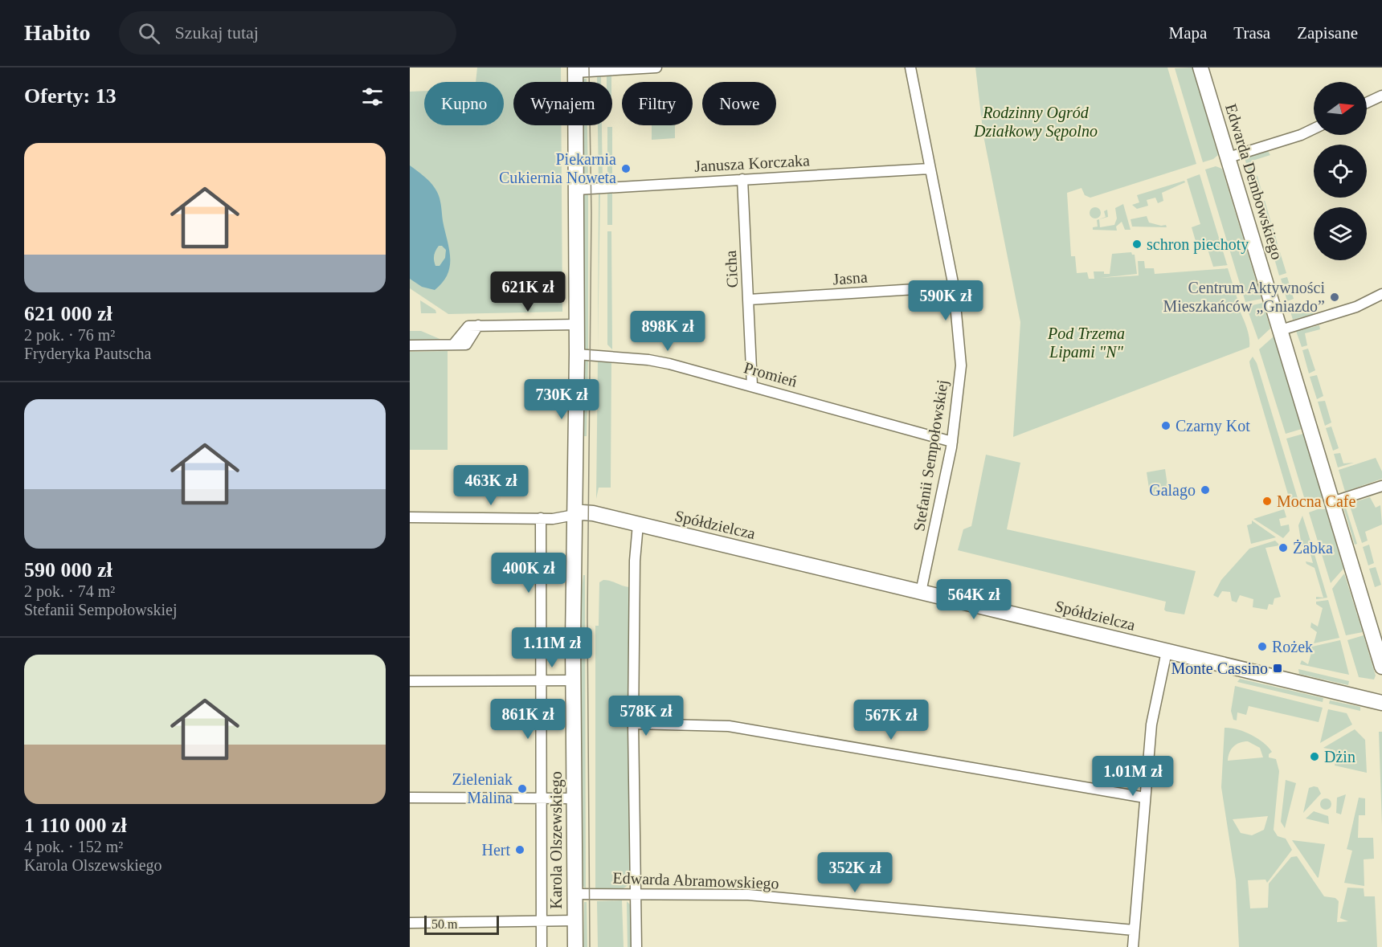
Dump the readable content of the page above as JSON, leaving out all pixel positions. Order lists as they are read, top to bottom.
{
  "streets": {
    "street": [
      "Janusza Korczaka",
      "Edwarda Dembowskiego",
      "Cicha",
      "Jasna",
      "Promień",
      "Stefanii Sempołowskiej",
      "Spółdzielcza",
      "Karola Olszewskiego",
      "Edwarda Abramowskiego"
    ]
  },
  "crossings": [
    ["Janusza Korczaka", "Cicha"],
    ["Janusza Korczaka", "Stefanii Sempołowskiej"],
    ["Janusza Korczaka", "Karola Olszewskiego"],
    ["Cicha", "Jasna"],
    ["Cicha", "Promień"],
    ["Jasna", "Stefanii Sempołowskiej"],
    ["Promień", "Stefanii Sempołowskiej"],
    ["Promień", "Karola Olszewskiego"],
    ["Stefanii Sempołowskiej", "Spółdzielcza"],
    ["Spółdzielcza", "Karola Olszewskiego"],
    ["Karola Olszewskiego", "Edwarda Abramowskiego"]
  ],
  "parks": ["Rodzinny Ogród Działkowy Sępolno", "Pod Trzema Lipami \"N\""],
  "places": {
    "other": [
      "Piekarnia Cukiernia Noweta",
      "schron piechoty",
      "Centrum Aktywności Mieszkańców „Gniazdo”",
      "Czarny Kot",
      "Galago",
      "Mocna Cafe",
      "Żabka",
      "Rożek",
      "Dżin",
      "Zieleniak Malina",
      "Hert"
    ],
    "transit": ["Monte Cassino"]
  },
  "scale_bar": "50 m",
  "north": "right",
  "page": {
    "header": "Habito",
    "search": "Szukaj tutaj",
    "nav": ["Mapa", "Trasa", "Zapisane"],
    "heading": "Oferty: 13",
    "chip": [
      "Kupno",
      "Wynajem",
      "Filtry",
      "Nowe"
    ],
    "list": [
      {
        "name": "621 000 zł",
        "note": "2 pok. · 76 m² · Fryderyka Pautscha"
      },
      {
        "name": "590 000 zł",
        "note": "2 pok. · 74 m² · Stefanii Sempołowskiej"
      },
      {
        "name": "1 110 000 zł",
        "note": "4 pok. · 152 m² · Karola Olszewskiego"
      }
    ],
    "price": [
      "621K zł",
      "590K zł",
      "898K zł",
      "730K zł",
      "463K zł",
      "400K zł",
      "564K zł",
      "1.11M zł",
      "578K zł",
      "861K zł",
      "567K zł",
      "1.01M zł",
      "352K zł"
    ],
    "scale": "50 m"
  }
}
